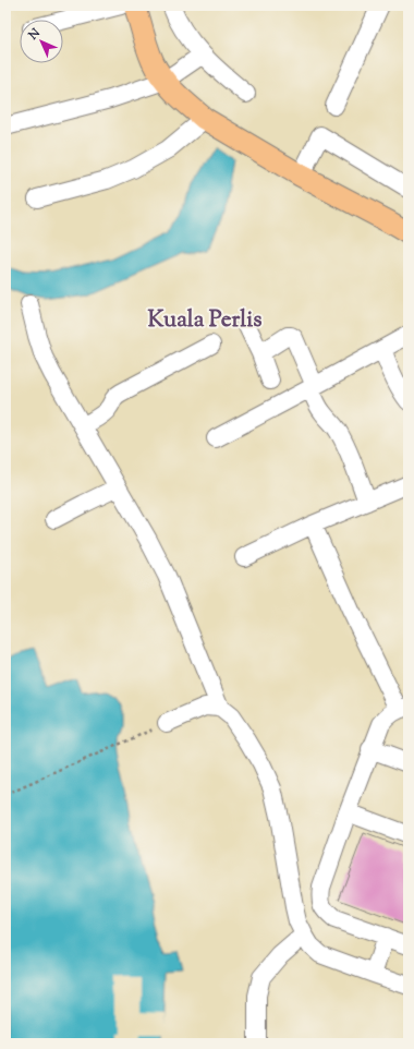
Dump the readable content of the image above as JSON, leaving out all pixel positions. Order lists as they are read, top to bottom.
{
  "districts": ["Kuala Perlis"],
  "north": "top left"
}
